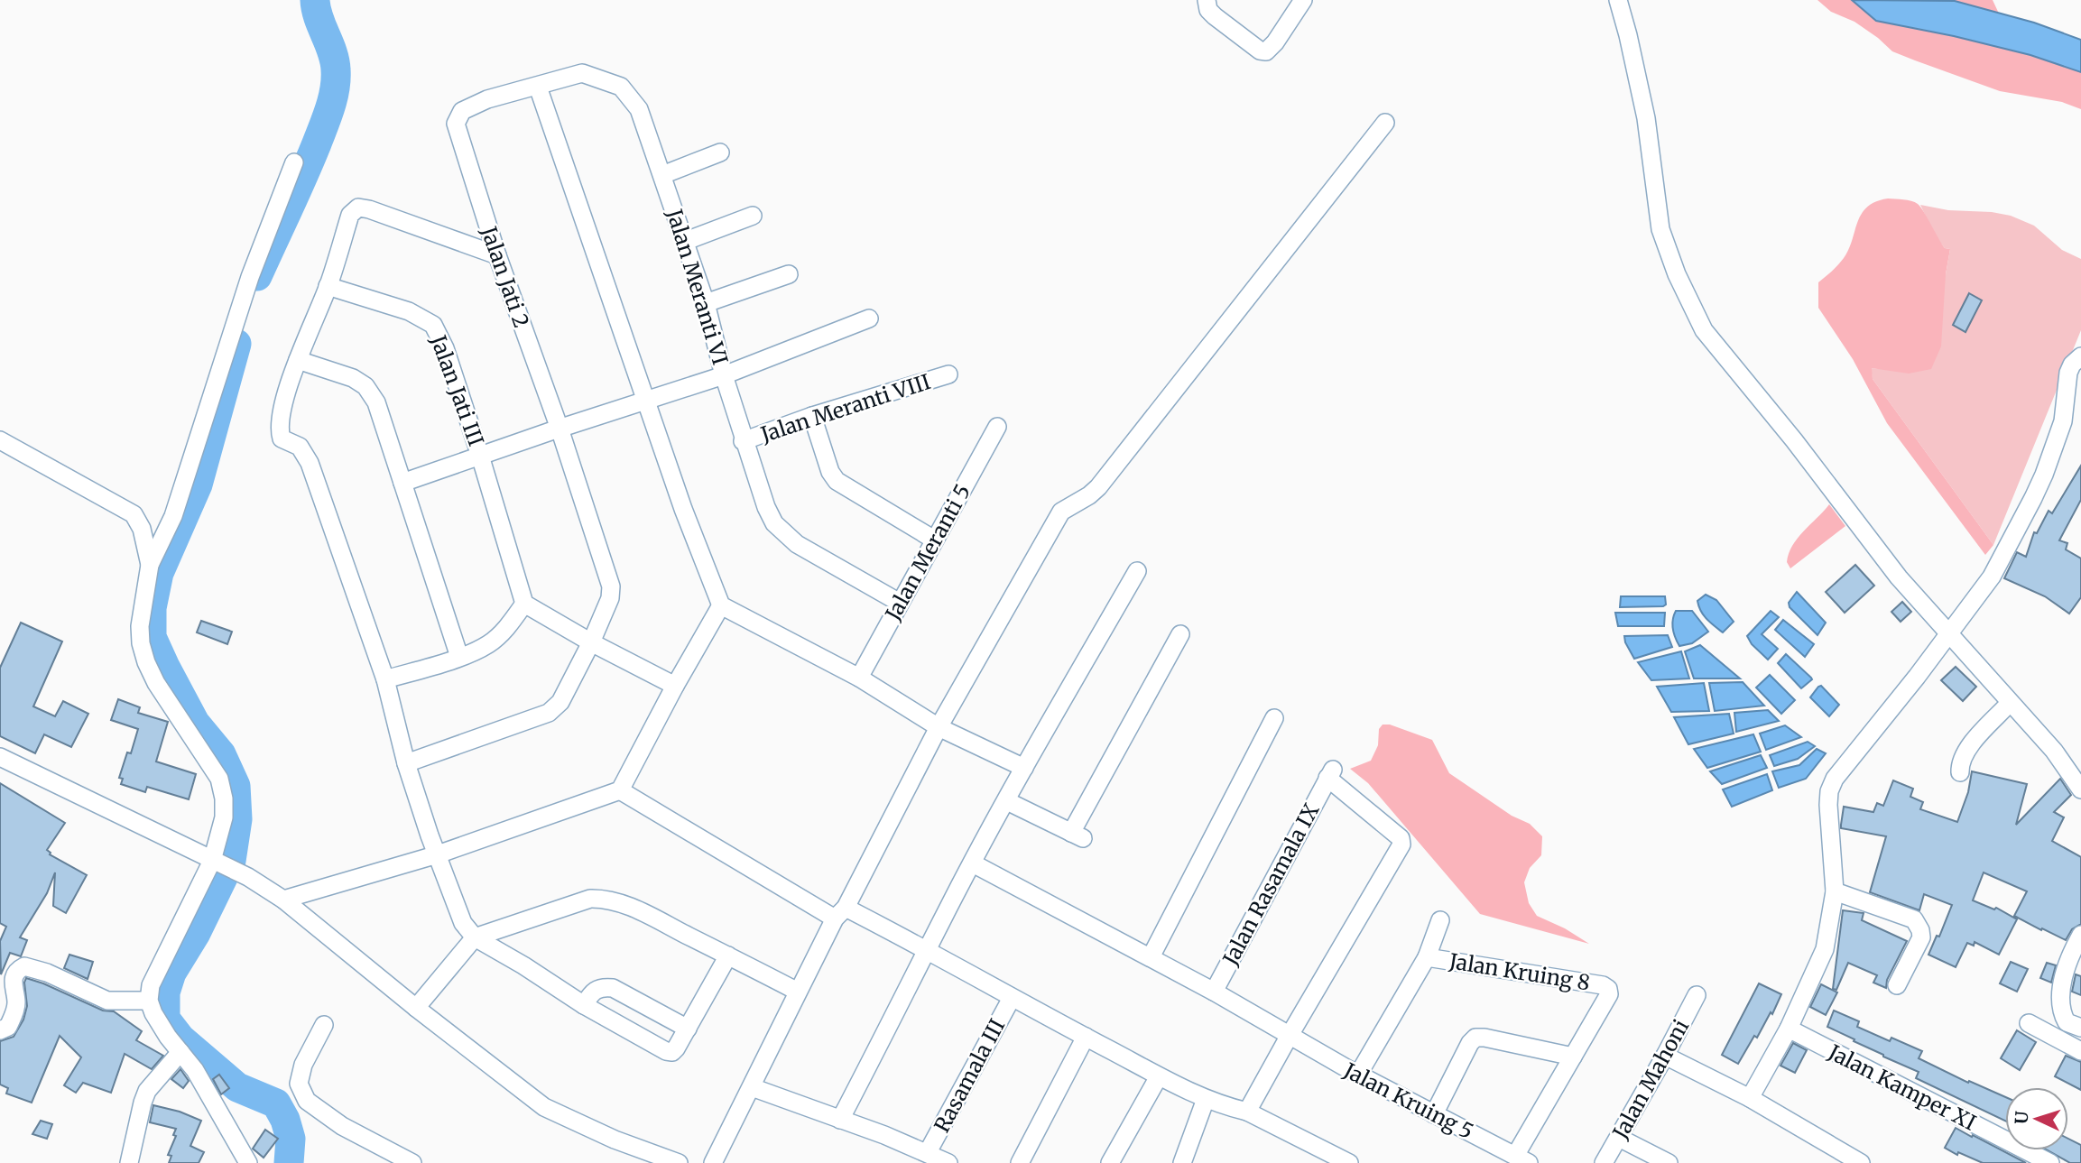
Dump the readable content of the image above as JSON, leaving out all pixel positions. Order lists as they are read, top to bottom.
{
  "streets": {
    "street": [
      "Jalan Jati 2",
      "Jalan Meranti VI",
      "Jalan Jati III",
      "Jalan Meranti VIII",
      "Jalan Meranti 5",
      "Jalan Rasamala IX",
      "Jalan Kruing 8",
      "Rasamala III",
      "Jalan Mahoni",
      "Jalan Kamper XI",
      "Jalan Kruing 5"
    ]
  },
  "crossings": [
    ["Jalan Jati 2", "Jalan Meranti VI"],
    ["Jalan Meranti VI", "Jalan Meranti VIII"],
    ["Jalan Meranti VI", "Jalan Meranti 5"],
    ["Jalan Rasamala IX", "Jalan Kruing 5"],
    ["Jalan Kruing 8", "Jalan Kruing 5"]
  ],
  "north": "left"
}
